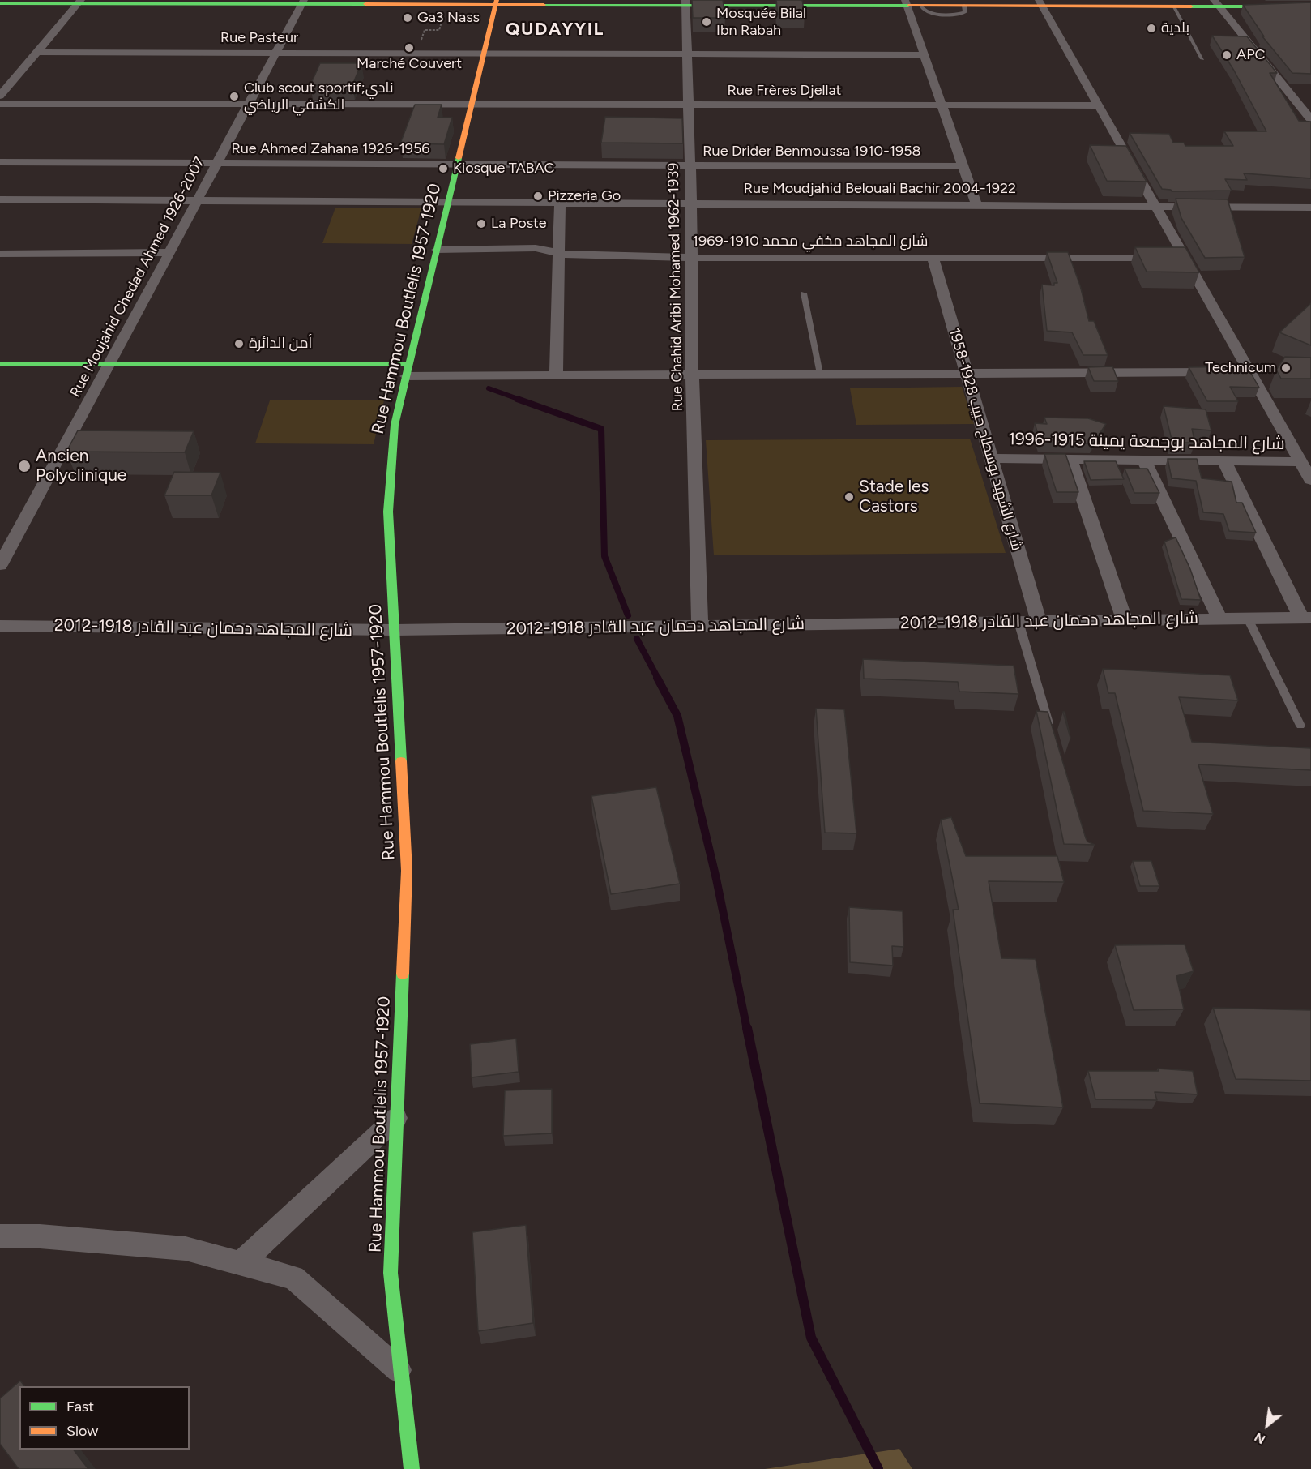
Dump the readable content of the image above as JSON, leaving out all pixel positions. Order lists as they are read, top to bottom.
{
  "streets": {
    "main road": ["Rue Hammou Boutlelis 1957-1920"],
    "street": [
      "Rue Pasteur",
      "Rue Frères Djellat",
      "Rue Ahmed Zahana 1926-1956",
      "Rue Drider Benmoussa 1910-1958",
      "Rue Moudjahid Belouali Bachir 2004-1922",
      "شارع المجاهد مخفي محمد 1910-1969",
      "Rue Moujahid Chedad Ahmed 1926-2007",
      "Rue Chahid Aribi Mohamed 1962-1939",
      "شارع الشهيد بوسطاح حبيب 1928-1958",
      "شارع المجاهد بوجمعة يمينة 1915-1996",
      "شارع المجاهد دحمان عبد القادر 1918-2012"
    ]
  },
  "crossings": [
    ["Rue Pasteur", "Rue Moujahid Chedad Ahmed 1926-2007"],
    ["Rue Pasteur", "Rue Chahid Aribi Mohamed 1962-1939"],
    ["Rue Pasteur", "Rue Hammou Boutlelis 1957-1920"],
    ["Rue Frères Djellat", "Rue Moujahid Chedad Ahmed 1926-2007"],
    ["Rue Frères Djellat", "Rue Chahid Aribi Mohamed 1962-1939"],
    ["Rue Frères Djellat", "Rue Hammou Boutlelis 1957-1920"],
    ["Rue Ahmed Zahana 1926-1956", "Rue Drider Benmoussa 1910-1958"],
    ["Rue Ahmed Zahana 1926-1956", "Rue Moujahid Chedad Ahmed 1926-2007"],
    ["Rue Ahmed Zahana 1926-1956", "Rue Hammou Boutlelis 1957-1920"],
    ["Rue Drider Benmoussa 1910-1958", "Rue Chahid Aribi Mohamed 1962-1939"],
    ["Rue Drider Benmoussa 1910-1958", "Rue Hammou Boutlelis 1957-1920"],
    ["Rue Moudjahid Belouali Bachir 2004-1922", "Rue Moujahid Chedad Ahmed 1926-2007"],
    ["Rue Moudjahid Belouali Bachir 2004-1922", "Rue Chahid Aribi Mohamed 1962-1939"],
    ["Rue Moudjahid Belouali Bachir 2004-1922", "Rue Hammou Boutlelis 1957-1920"],
    ["شارع المجاهد مخفي محمد 1910-1969", "Rue Chahid Aribi Mohamed 1962-1939"],
    ["شارع المجاهد مخفي محمد 1910-1969", "Rue Hammou Boutlelis 1957-1920"],
    ["شارع المجاهد مخفي محمد 1910-1969", "شارع الشهيد بوسطاح حبيب 1928-1958"],
    ["Rue Chahid Aribi Mohamed 1962-1939", "شارع المجاهد دحمان عبد القادر 1918-2012"],
    ["Rue Hammou Boutlelis 1957-1920", "شارع المجاهد دحمان عبد القادر 1918-2012"],
    ["شارع الشهيد بوسطاح حبيب 1928-1958", "شارع المجاهد بوجمعة يمينة 1915-1996"],
    ["شارع الشهيد بوسطاح حبيب 1928-1958", "شارع المجاهد دحمان عبد القادر 1918-2012"]
  ],
  "districts": ["QUDAYYIL"],
  "places": [
    "Ga3 Nass",
    "Mosquée Bilal Ibn Rabah",
    "بلدية",
    "Marché Couvert",
    "APC",
    "Club scout sportif;نادي الكشفي الرياضي",
    "Kiosque TABAC",
    "Pizzeria Go",
    "La Poste",
    "أمن الدائرة",
    "Technicum",
    "Ancien Polyclinique",
    "Stade les Castors"
  ],
  "legend": ["Fast", "Slow"],
  "north": "bottom left"
}
